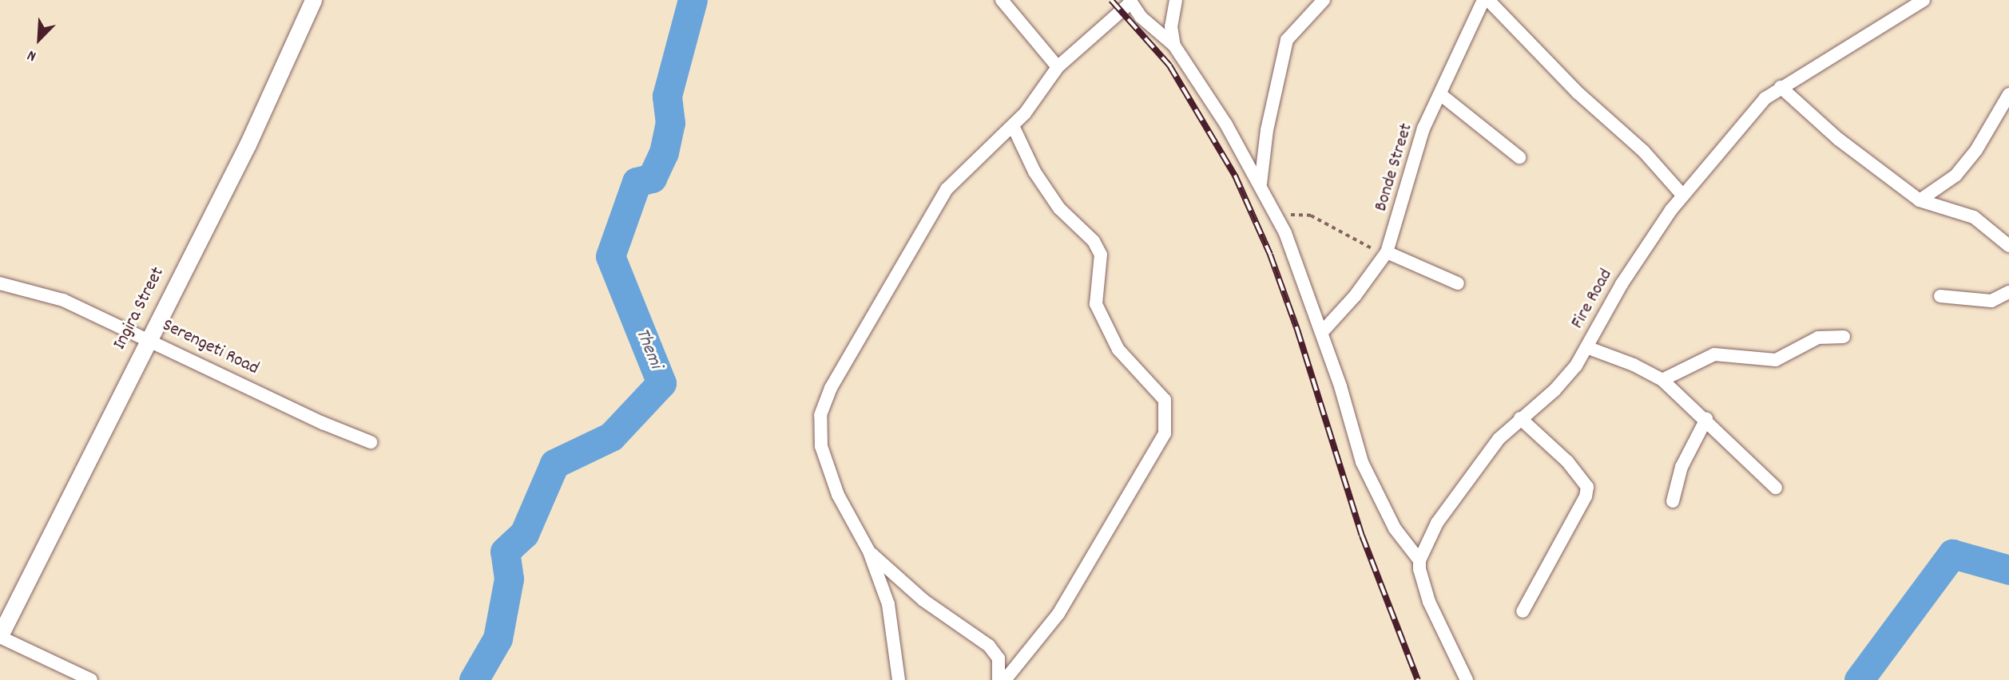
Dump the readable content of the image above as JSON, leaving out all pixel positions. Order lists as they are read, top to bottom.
{
  "streets": {
    "street": [
      "Bonde Street",
      "Fire Road",
      "Ingira Street",
      "Serengeti Road"
    ]
  },
  "crossings": [
    ["Ingira Street", "Serengeti Road"]
  ],
  "water": ["Themi"],
  "north": "bottom left"
}
